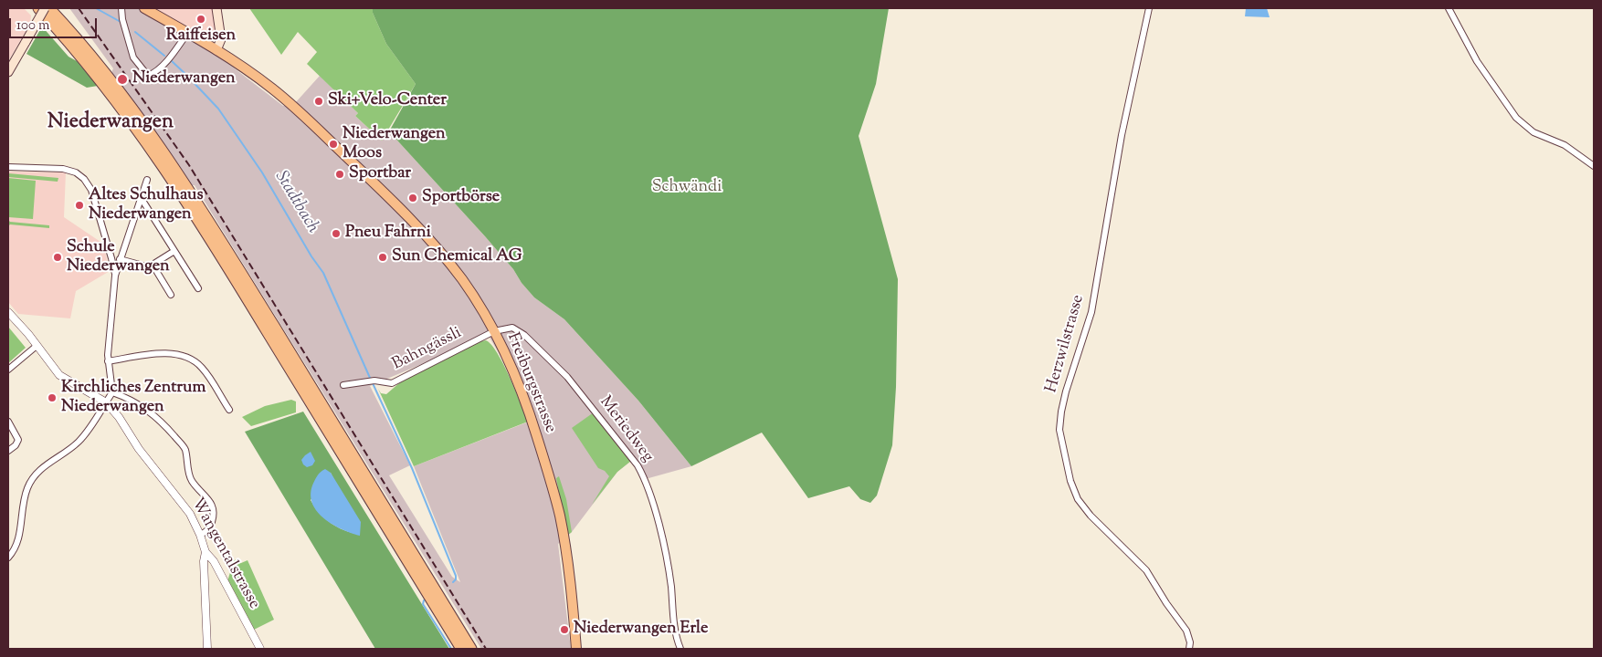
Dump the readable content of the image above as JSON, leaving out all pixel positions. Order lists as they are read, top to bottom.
{
  "streets": {
    "main road": ["Freiburgstrasse"],
    "street": [
      "Herzwilstrasse",
      "Bahngässli",
      "Meriedweg",
      "Wangentalstrasse"
    ]
  },
  "crossings": [
    ["Bahngässli", "Freiburgstrasse"],
    ["Bahngässli", "Meriedweg"],
    ["Freiburgstrasse", "Meriedweg"]
  ],
  "districts": ["Niederwangen"],
  "water": ["Stadtbach"],
  "parks": ["Schwändi"],
  "places": [
    "Raiffeisen",
    "Niederwangen",
    "Ski+Velo-Center",
    "Niederwangen Moos",
    "Sportbar",
    "Sportbörse",
    "Altes Schulhaus Niederwangen",
    "Pneu Fahrni",
    "Schule Niederwangen",
    "Sun Chemical AG",
    "Kirchliches Zentrum Niederwangen",
    "Niederwangen Erle"
  ],
  "scale_bar": "100 m"
}
